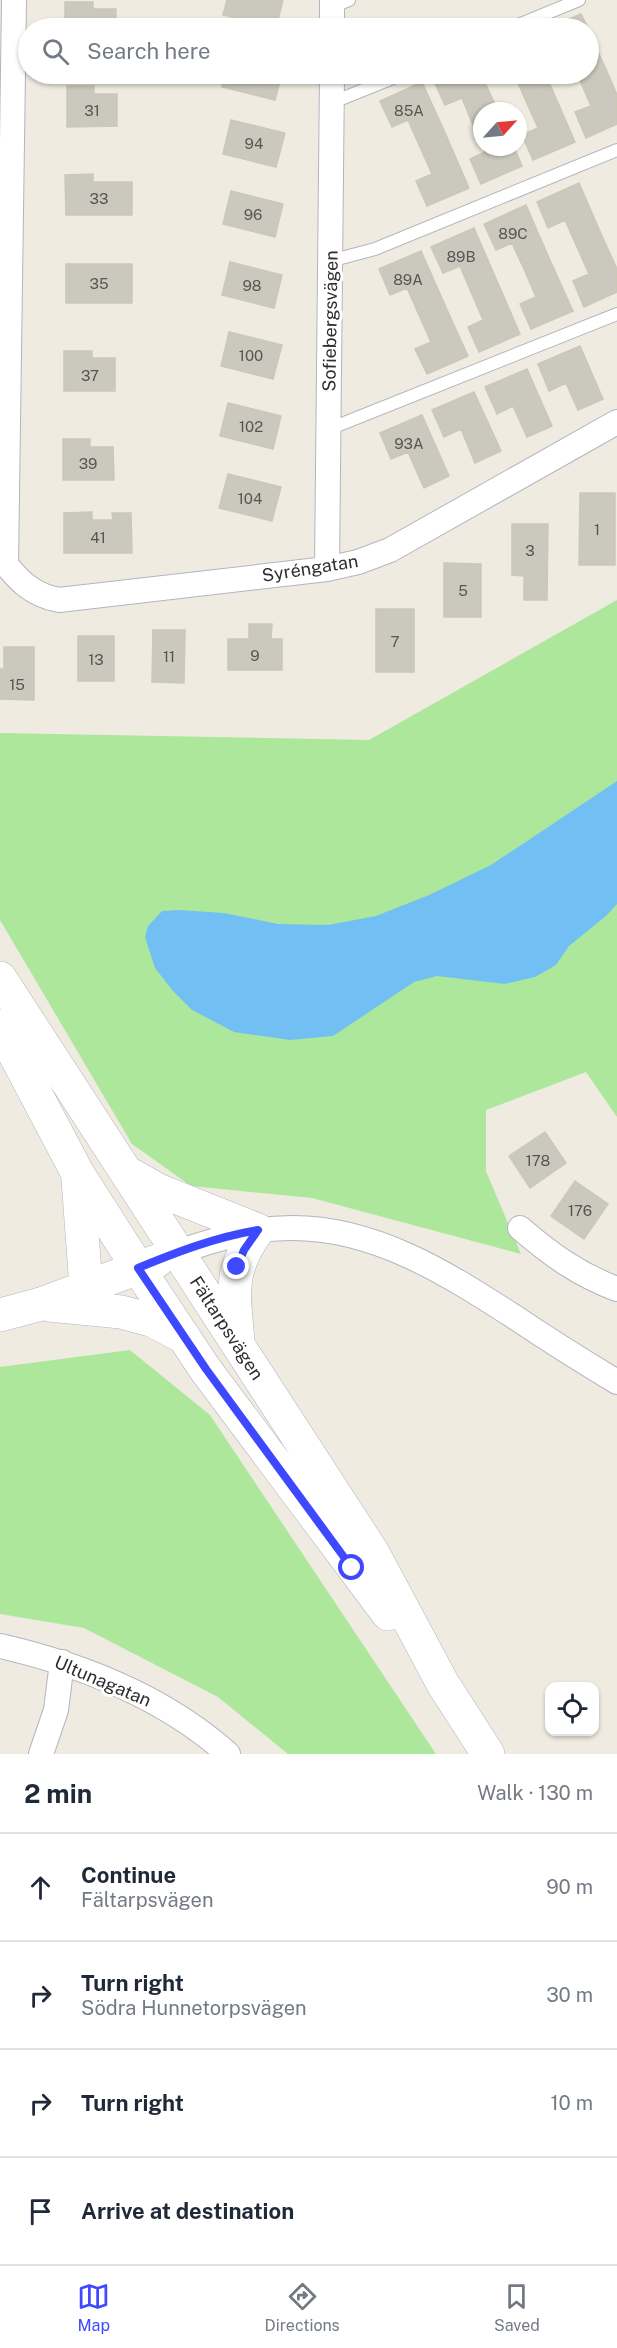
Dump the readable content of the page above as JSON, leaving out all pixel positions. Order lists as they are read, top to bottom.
{
  "streets": {
    "main road": ["Fältarpsvägen"],
    "street": ["Sofiebergsvägen", "Syréngatan", "Ultunagatan"]
  },
  "crossings": [
    ["Sofiebergsvägen", "Syréngatan"]
  ],
  "house_numbers": [
    "31",
    "85A",
    "94",
    "33",
    "96",
    "89C",
    "89B",
    "89A",
    "35",
    "98",
    "100",
    "37",
    "102",
    "93A",
    "39",
    "104",
    "1",
    "41",
    "3",
    "5",
    "7",
    "9",
    "11",
    "13",
    "15",
    "178",
    "176"
  ],
  "north": "top right",
  "page": {
    "search": "Search here",
    "heading": ["2 min", "Walk · 130 m"],
    "list": [
      ["Continue", "Fältarpsvägen", "90 m"],
      ["Turn right", "Södra Hunnetorpsvägen", "30 m"],
      ["Turn right", "10 m"],
      "Arrive at destination"
    ],
    "nav": ["Map", "Directions", "Saved"]
  }
}
